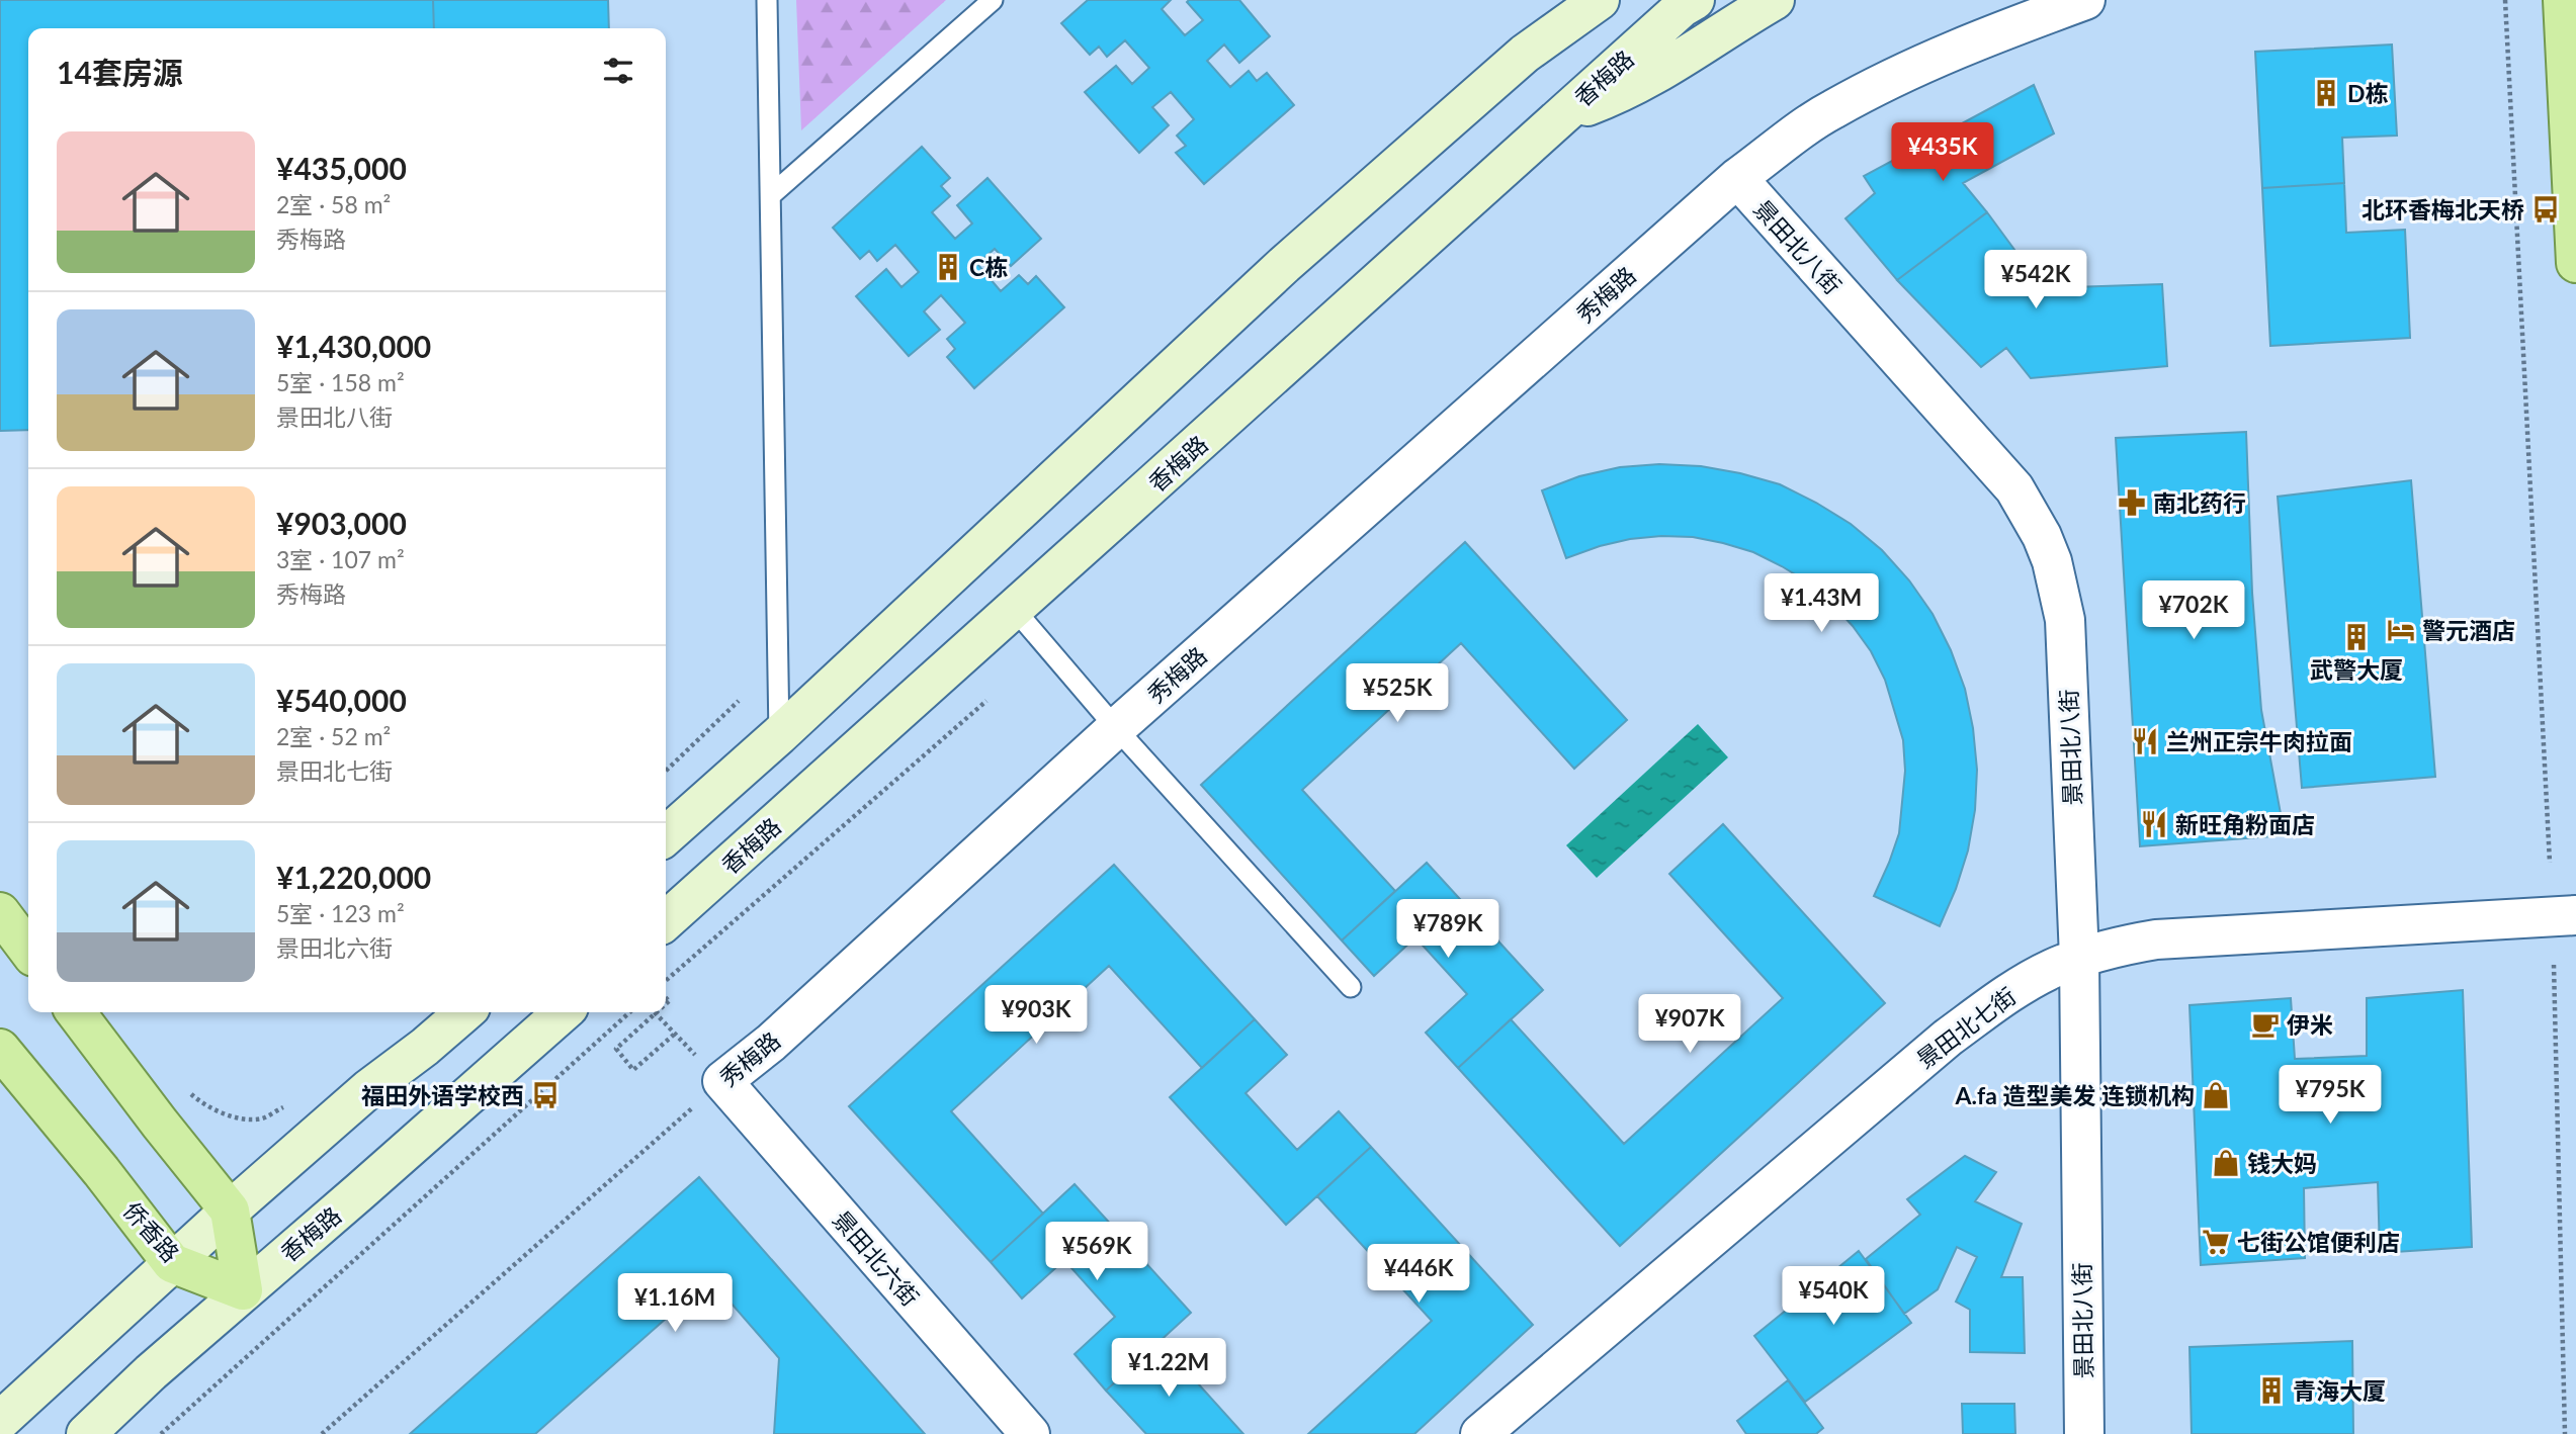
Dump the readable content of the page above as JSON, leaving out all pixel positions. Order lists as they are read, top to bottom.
{
  "streets": {
    "main road": ["香梅路", "侨香路"],
    "street": [
      "景田北八街",
      "秀梅路",
      "景田北七街",
      "景田北六街"
    ]
  },
  "crossings": [
    ["香梅路", "侨香路"],
    ["景田北八街", "秀梅路"],
    ["景田北八街", "景田北七街"],
    ["秀梅路", "景田北六街"]
  ],
  "places": {
    "building": [
      "D栋",
      "C栋",
      "武警大厦",
      "青海大厦"
    ],
    "bus stop": ["北环香梅北天桥", "福田外语学校西"],
    "pharmacy": ["南北药行"],
    "hotel": ["警元酒店"],
    "restaurant": ["兰州正宗牛肉拉面", "新旺角粉面店"],
    "cafe": ["伊米"],
    "shop": ["A.fa 造型美发 连锁机构", "钱大妈"],
    "supermarket": ["七街公馆便利店"]
  },
  "page": {
    "heading": "14套房源",
    "list": [
      {
        "name": "¥435,000",
        "note": "2室 · 58 m² · 秀梅路"
      },
      {
        "name": "¥1,430,000",
        "note": "5室 · 158 m² · 景田北八街"
      },
      {
        "name": "¥903,000",
        "note": "3室 · 107 m² · 秀梅路"
      },
      {
        "name": "¥540,000",
        "note": "2室 · 52 m² · 景田北七街"
      },
      {
        "name": "¥1,220,000",
        "note": "5室 · 123 m² · 景田北六街"
      }
    ],
    "price": [
      "¥435K",
      "¥542K",
      "¥1.43M",
      "¥702K",
      "¥525K",
      "¥789K",
      "¥903K",
      "¥907K",
      "¥795K",
      "¥569K",
      "¥446K",
      "¥540K",
      "¥1.16M",
      "¥1.22M"
    ]
  }
}
